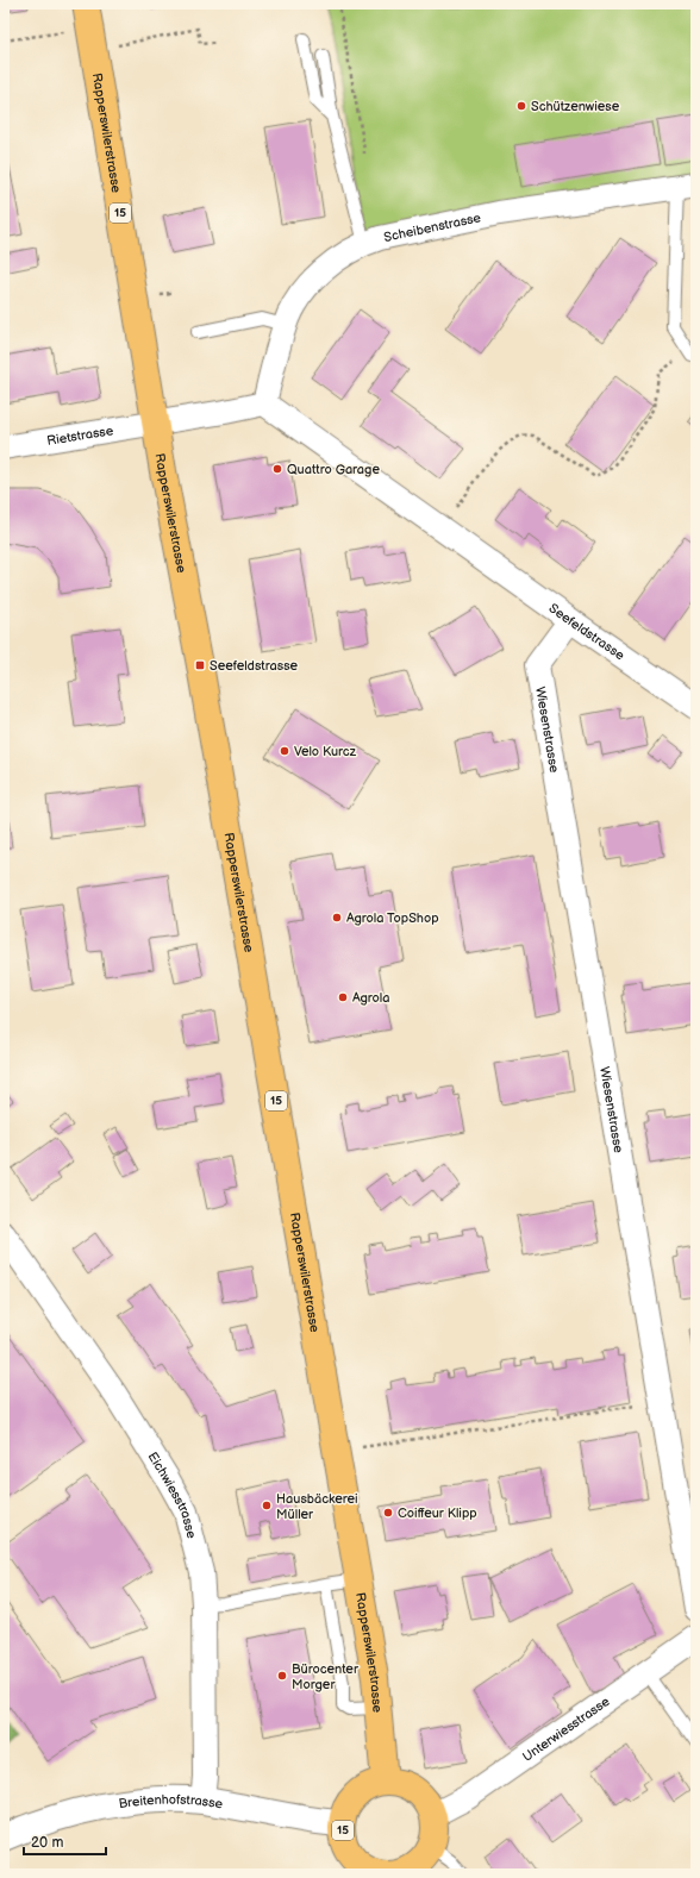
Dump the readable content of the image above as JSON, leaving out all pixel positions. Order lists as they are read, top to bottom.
{
  "streets": {
    "main road": ["Rapperswilerstrasse", "15"],
    "street": [
      "Scheibenstrasse",
      "Rietstrasse",
      "Seefeldstrasse",
      "Wiesenstrasse",
      "Eichwiesstrasse",
      "Unterwiesstrasse",
      "Breitenhofstrasse"
    ]
  },
  "crossings": [
    ["Rapperswilerstrasse", "15"],
    ["Rapperswilerstrasse", "Rietstrasse"],
    ["Rapperswilerstrasse", "Unterwiesstrasse"],
    ["Rapperswilerstrasse", "Breitenhofstrasse"],
    ["15", "Unterwiesstrasse"],
    ["15", "Breitenhofstrasse"],
    ["Scheibenstrasse", "Seefeldstrasse"],
    ["Seefeldstrasse", "Wiesenstrasse"],
    ["Eichwiesstrasse", "Breitenhofstrasse"],
    ["Unterwiesstrasse", "Breitenhofstrasse"]
  ],
  "places": {
    "other": [
      "Schützenwiese",
      "Quattro Garage",
      "Velo Kurcz",
      "Agrola TopShop",
      "Agrola",
      "Hausbäckerei Müller",
      "Coiffeur Klipp",
      "Bürocenter Morger"
    ],
    "transit": ["Seefeldstrasse"]
  },
  "scale_bar": "20 m"
}
